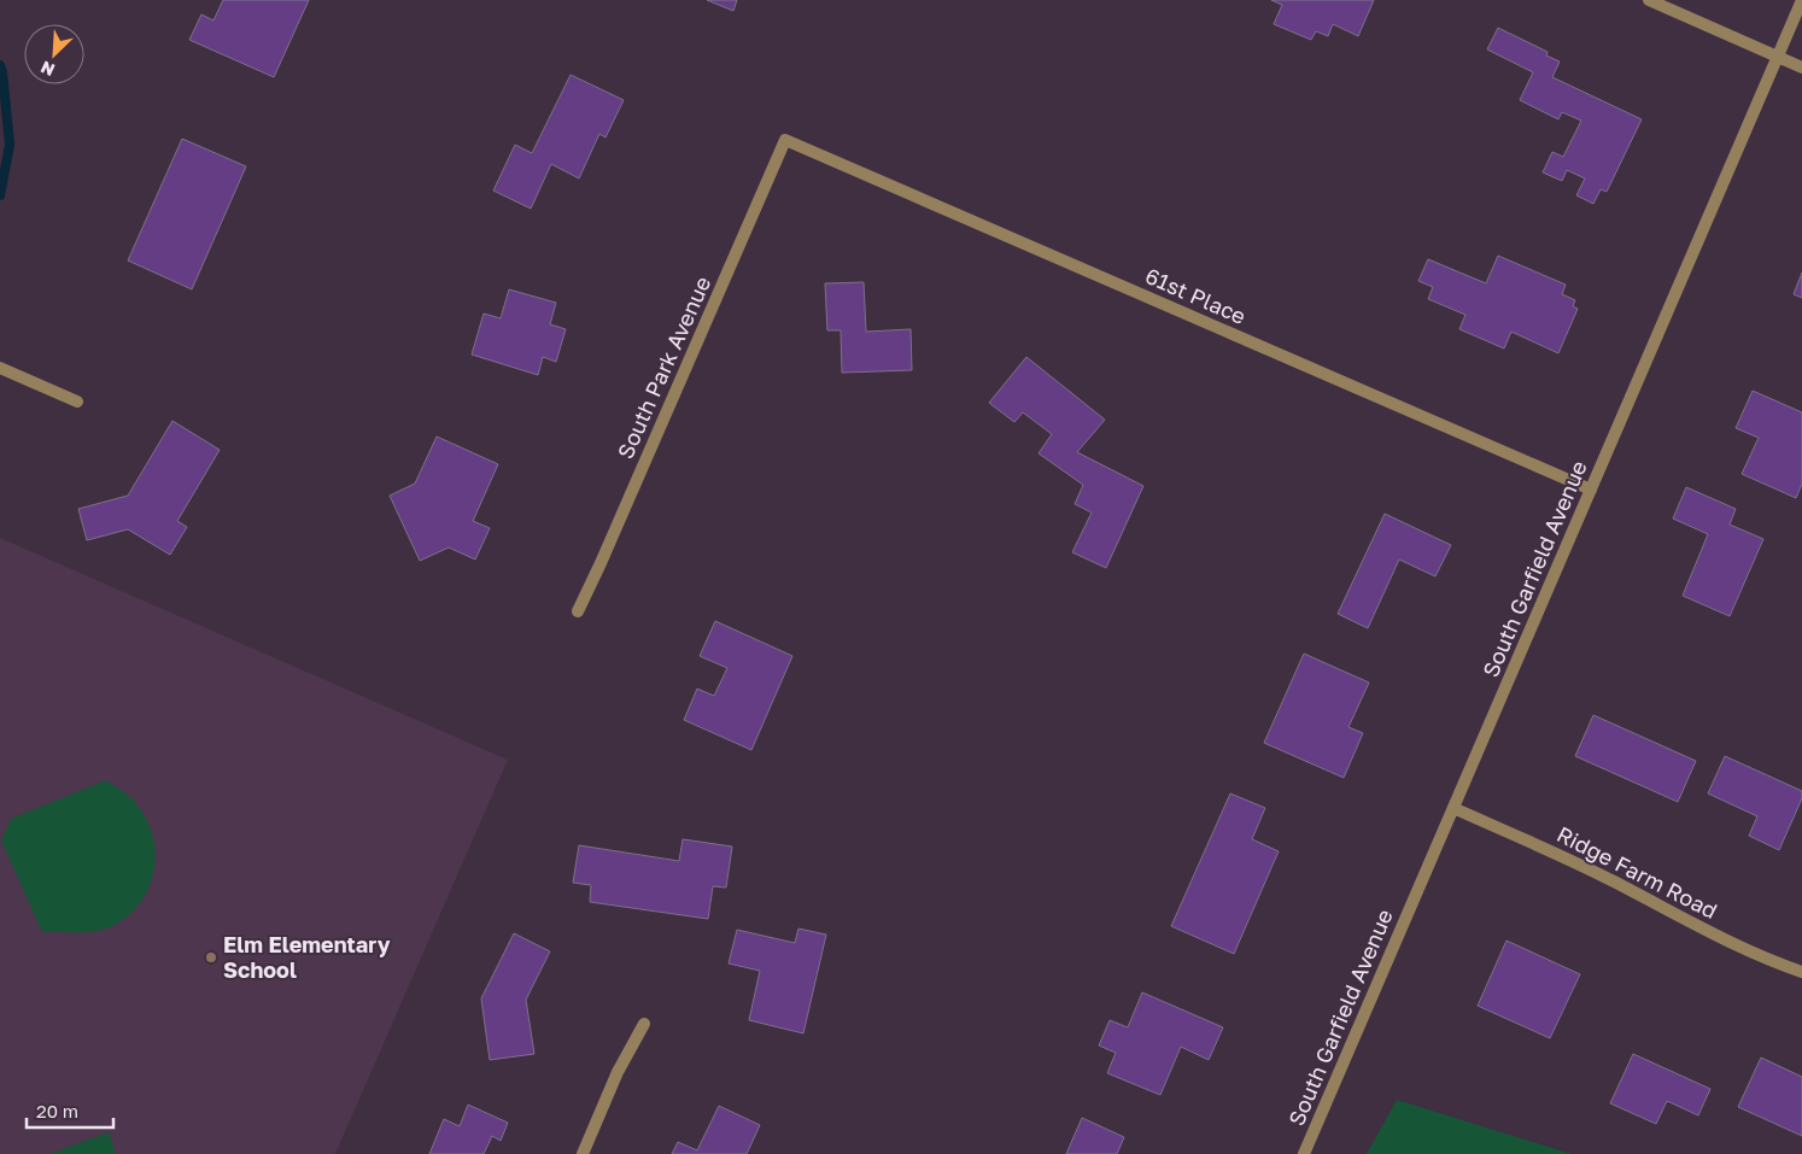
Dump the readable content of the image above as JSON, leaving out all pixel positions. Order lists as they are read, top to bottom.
{
  "streets": {
    "street": [
      "61st Place",
      "South Park Avenue",
      "South Garfield Avenue",
      "Ridge Farm Road"
    ]
  },
  "crossings": [
    ["61st Place", "South Park Avenue"],
    ["61st Place", "South Garfield Avenue"],
    ["South Garfield Avenue", "Ridge Farm Road"]
  ],
  "places": ["Elm Elementary School"],
  "scale_bar": "20 m",
  "north": "bottom left"
}
